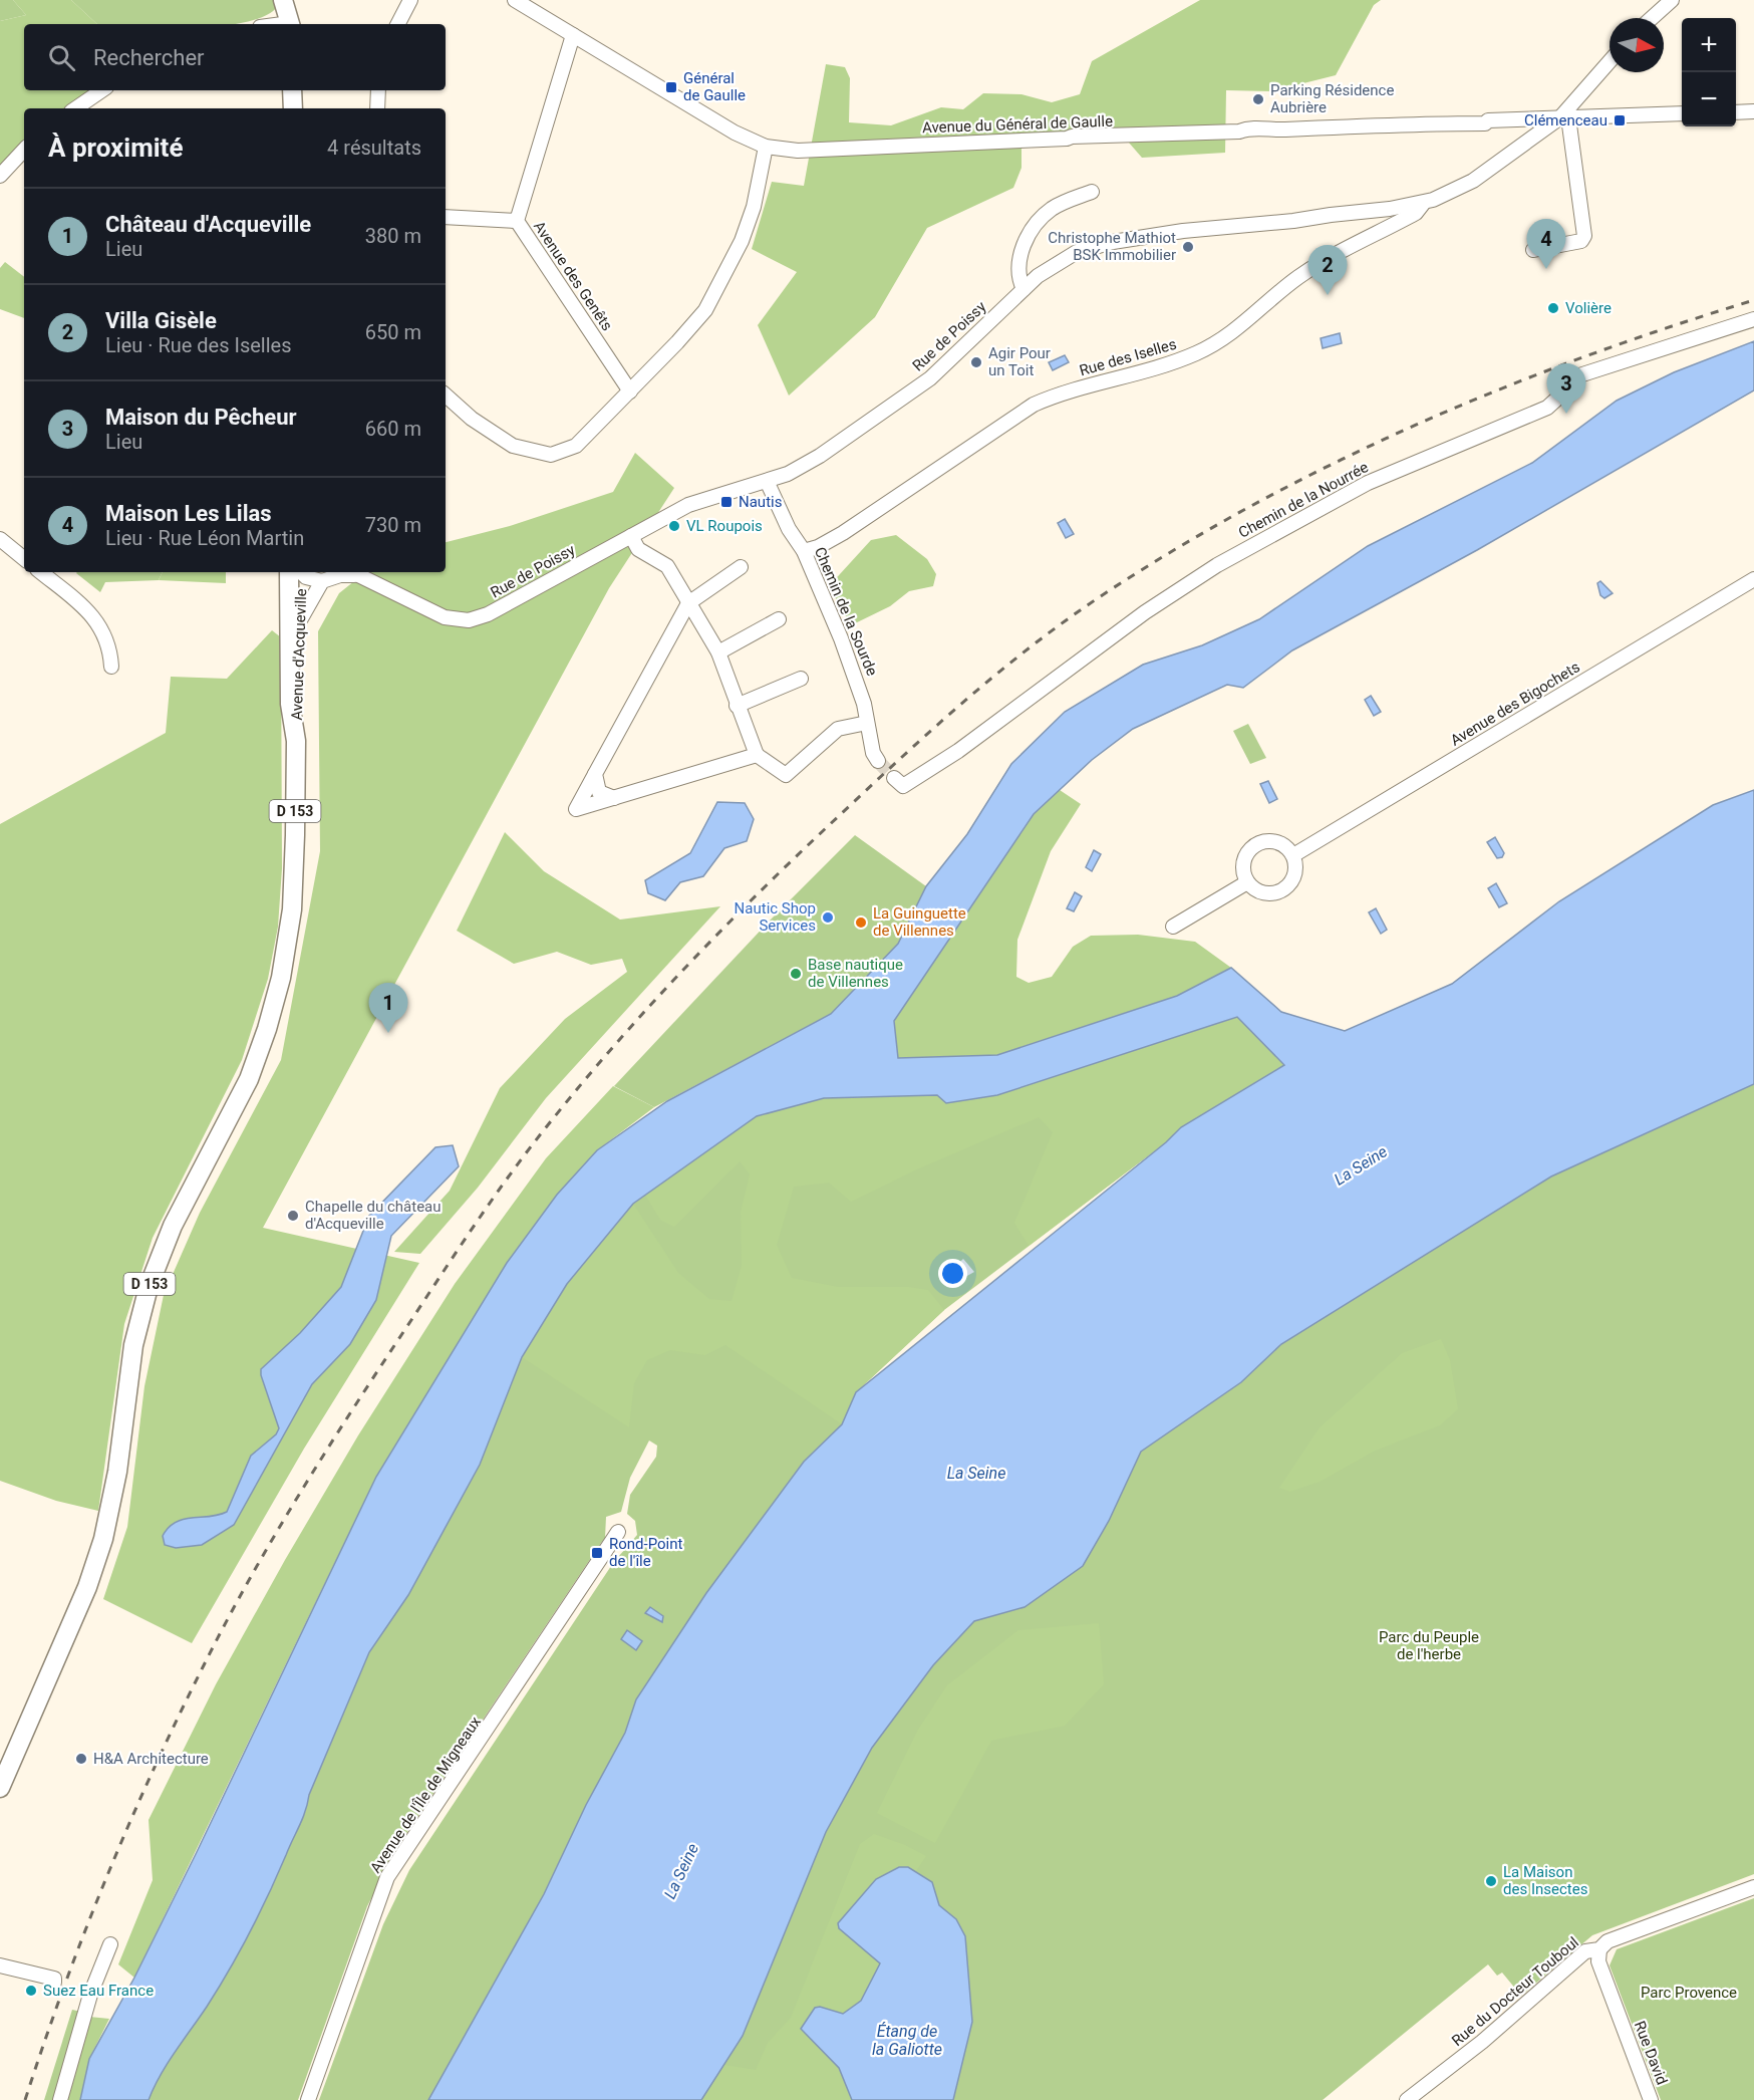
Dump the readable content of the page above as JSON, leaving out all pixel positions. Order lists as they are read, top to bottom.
{
  "streets": {
    "main road": ["Avenue d'Acqueville", "D 153"],
    "street": [
      "Avenue du Général de Gaulle",
      "Avenue des Genêts",
      "Rue de Poissy",
      "Rue des Iselles",
      "Chemin de la Nourrée",
      "Chemin de la Sourde",
      "Avenue des Bigochets",
      "Avenue de l'Île de Migneaux",
      "Rue du Docteur Touboul",
      "Rue David"
    ]
  },
  "crossings": [
    ["Avenue du Général de Gaulle", "Avenue des Genêts"],
    ["Avenue du Général de Gaulle", "Rue de Poissy"],
    ["Rue de Poissy", "Rue des Iselles"],
    ["Rue de Poissy", "Chemin de la Sourde"],
    ["Rue des Iselles", "Chemin de la Sourde"],
    ["Avenue d'Acqueville", "D 153"],
    ["Rue du Docteur Touboul", "Rue David"]
  ],
  "water": ["La Seine", "Étang de la Galiotte"],
  "parks": ["Parc du Peuple de l'herbe", "Parc Provence"],
  "places": {
    "transit": [
      "Général de Gaulle",
      "Clémenceau",
      "Nautis",
      "Rond-Point de l'île"
    ],
    "other": [
      "Parking Résidence Aubrière",
      "Christophe Mathiot BSK Immobilier",
      "Volière",
      "Agir Pour un Toit",
      "VL Roupois",
      "Nautic Shop Services",
      "La Guinguette de Villennes",
      "Base nautique de Villennes",
      "Chapelle du château d'Acqueville",
      "H&A Architecture",
      "La Maison des Insectes",
      "Suez Eau France"
    ]
  },
  "north": "right",
  "page": {
    "map_buttons": ["+", "−"],
    "search": "Rechercher",
    "heading": ["À proximité", "4 résultats"],
    "list": [
      {
        "mark": "1",
        "name": "Château d'Acqueville",
        "note": "Lieu",
        "value": "380 m"
      },
      {
        "mark": "2",
        "name": "Villa Gisèle",
        "note": "Lieu · Rue des Iselles",
        "value": "650 m"
      },
      {
        "mark": "3",
        "name": "Maison du Pêcheur",
        "note": "Lieu",
        "value": "660 m"
      },
      {
        "mark": "4",
        "name": "Maison Les Lilas",
        "note": "Lieu · Rue Léon Martin",
        "value": "730 m"
      }
    ],
    "pins": [
      "4",
      "2",
      "3",
      "1"
    ]
  }
}
